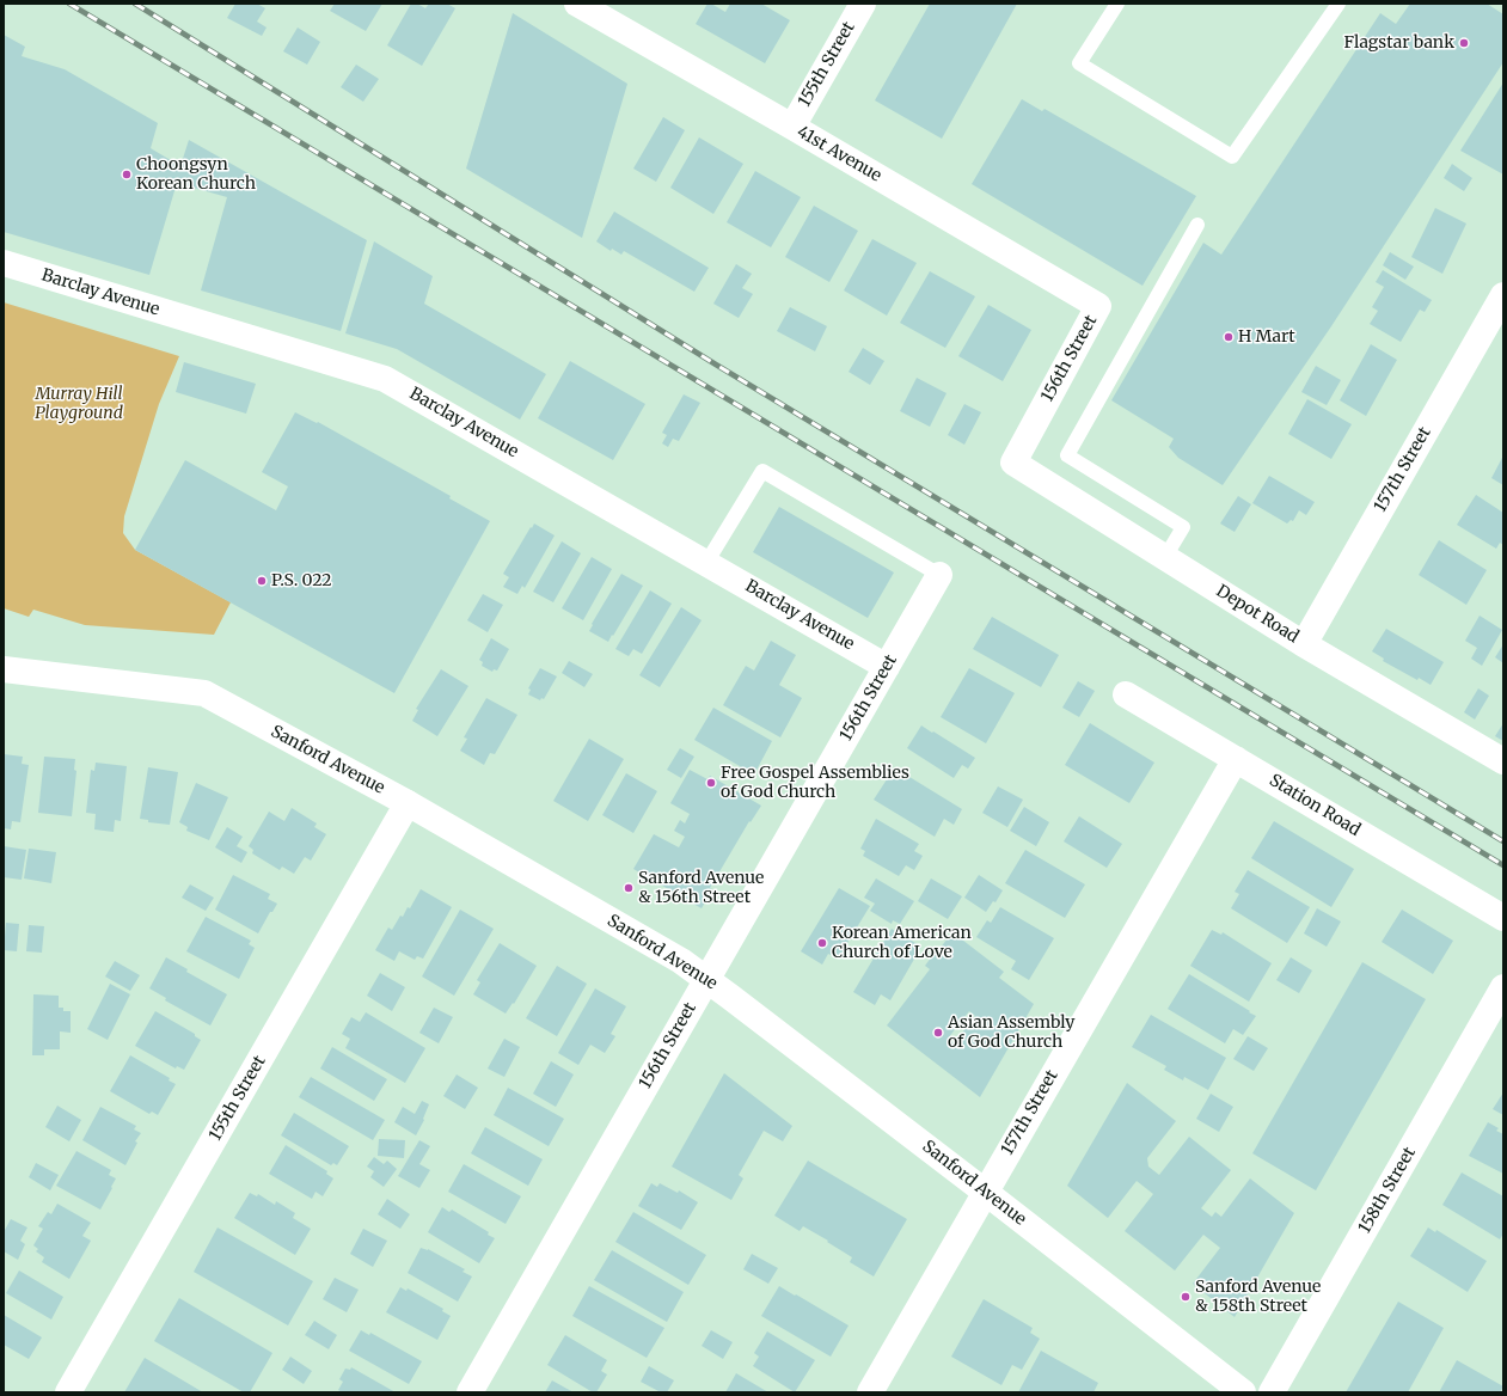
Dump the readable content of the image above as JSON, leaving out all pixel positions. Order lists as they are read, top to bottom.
{
  "streets": {
    "street": [
      "155th Street",
      "41st Avenue",
      "Barclay Avenue",
      "156th Street",
      "157th Street",
      "Depot Road",
      "Sanford Avenue",
      "Station Road",
      "158th Street"
    ]
  },
  "crossings": [
    ["155th Street", "41st Avenue"],
    ["155th Street", "Sanford Avenue"],
    ["41st Avenue", "156th Street"],
    ["Barclay Avenue", "156th Street"],
    ["156th Street", "Depot Road"],
    ["156th Street", "Sanford Avenue"],
    ["157th Street", "Depot Road"],
    ["157th Street", "Sanford Avenue"],
    ["157th Street", "Station Road"]
  ],
  "parks": ["Murray Hill Playground"],
  "places": [
    "Flagstar bank",
    "Choongsyn Korean Church",
    "H Mart",
    "P.S. 022",
    "Free Gospel Assemblies of God Church",
    "Sanford Avenue & 156th Street",
    "Korean American Church of Love",
    "Asian Assembly of God Church",
    "Sanford Avenue & 158th Street"
  ]
}
